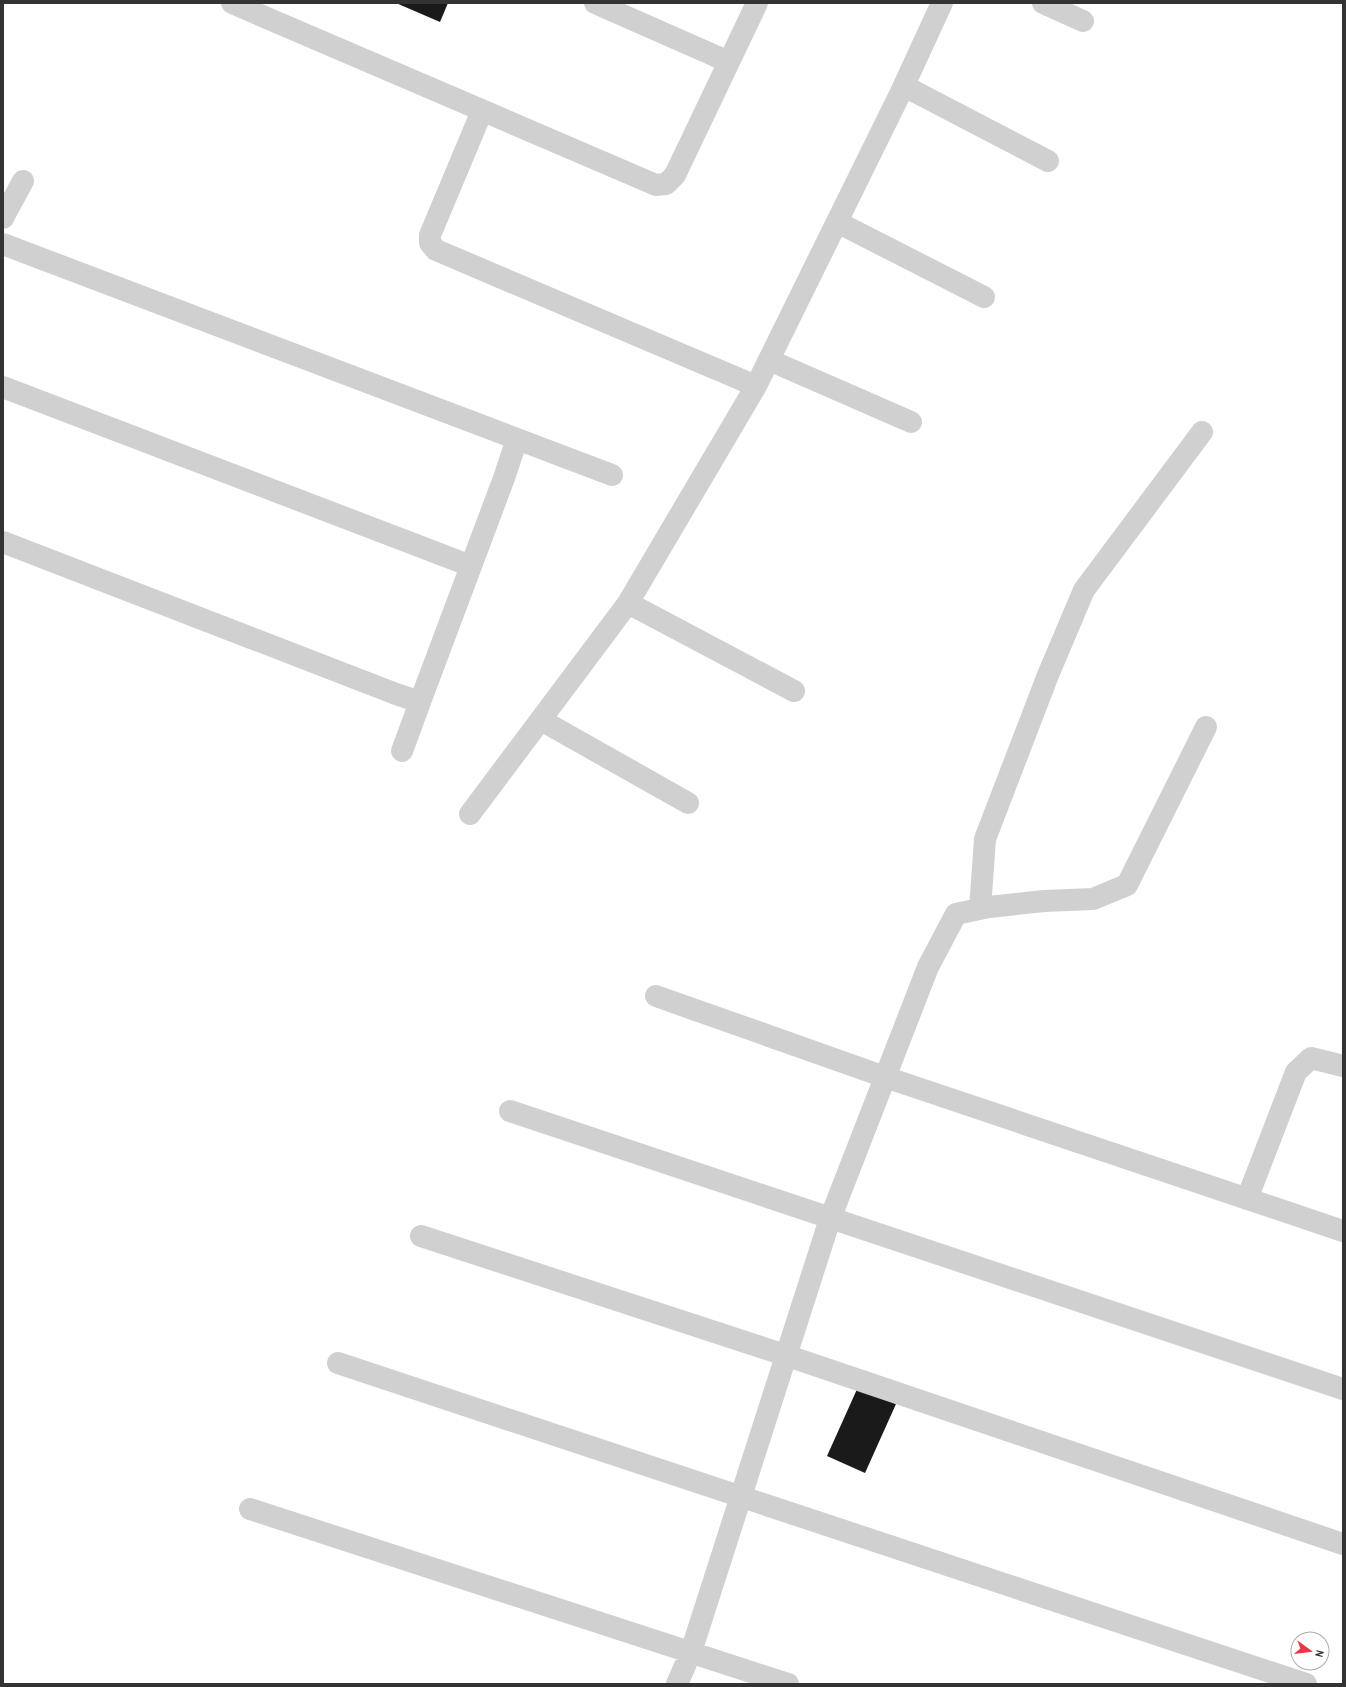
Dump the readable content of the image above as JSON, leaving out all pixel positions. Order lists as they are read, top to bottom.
{
  "north": "right"
}
